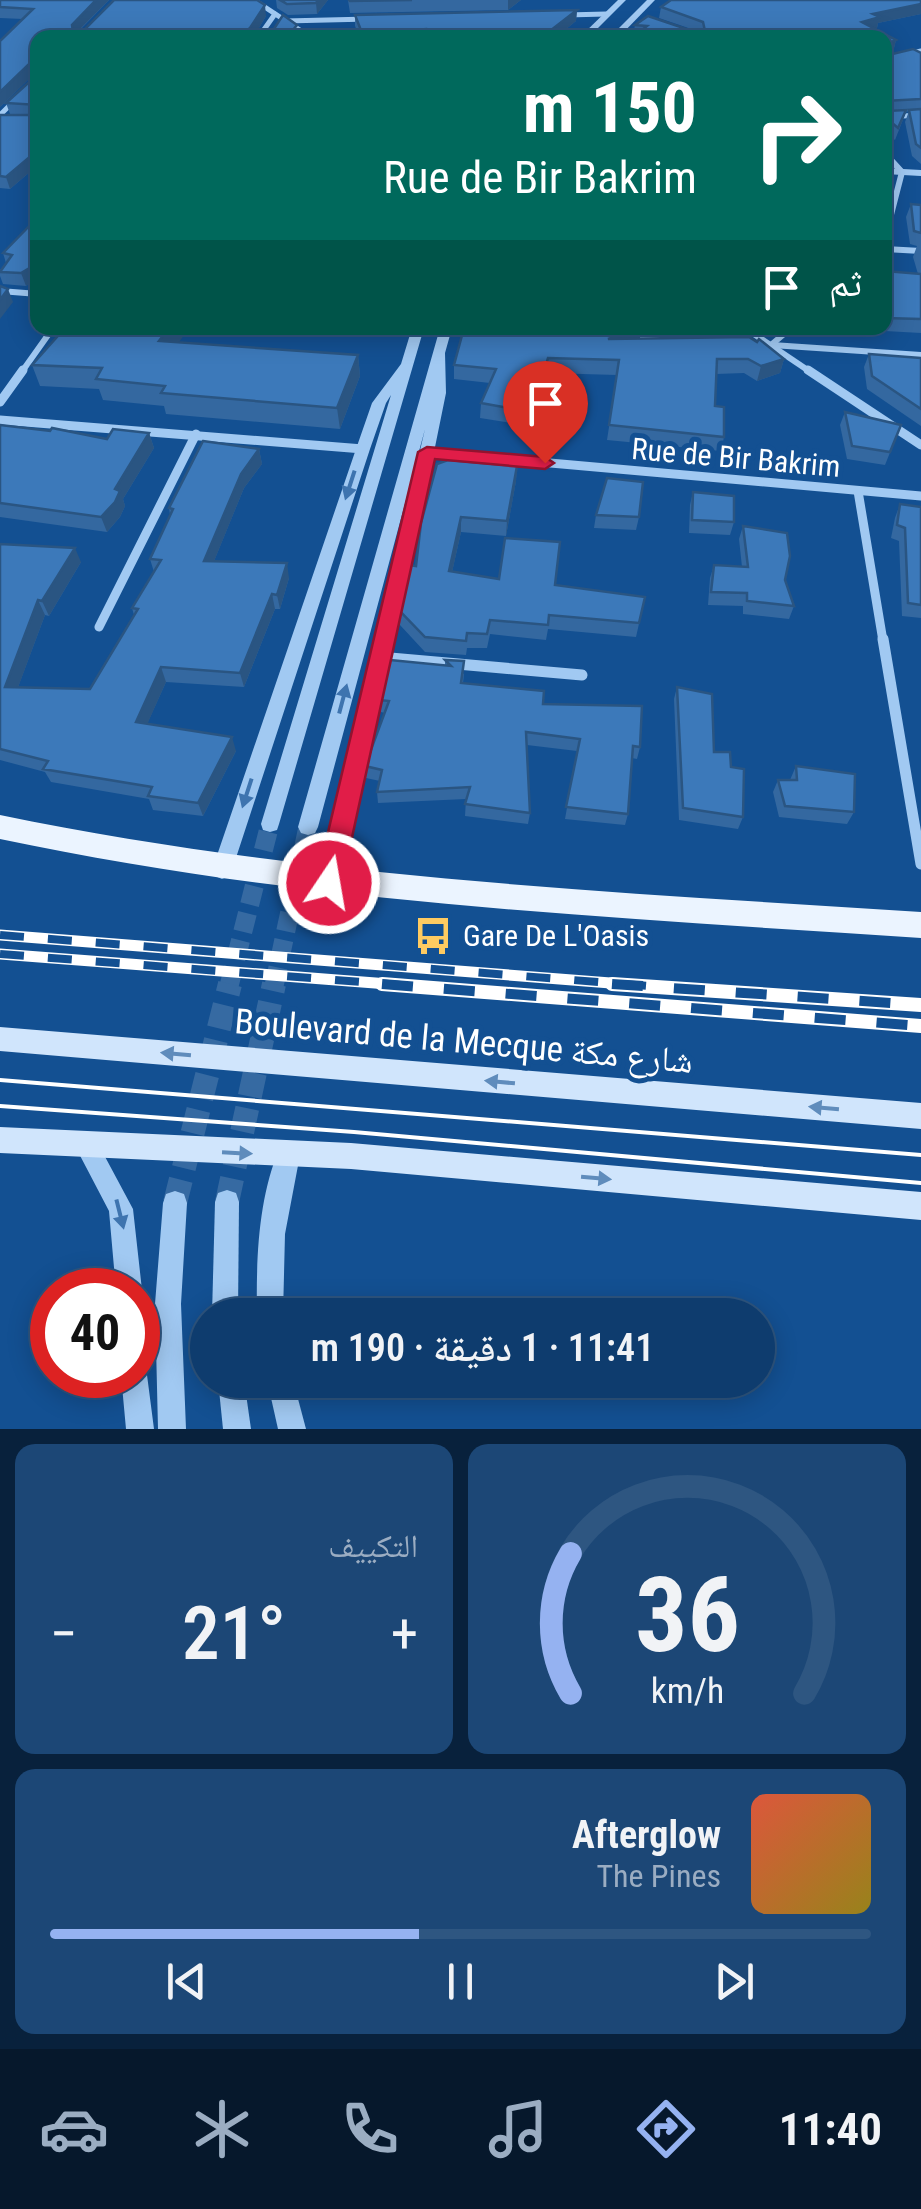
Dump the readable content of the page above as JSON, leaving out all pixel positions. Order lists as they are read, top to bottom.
{
  "streets": {
    "main road": ["Boulevard de la Mecque شارع مكة"],
    "street": ["Rue de Bir Bakrim"]
  },
  "places": {
    "bus stop": ["Gare De L'Oasis"]
  },
  "page": {
    "turn": ["150 m", "Rue de Bir Bakrim"],
    "then": "ثم",
    "limit": "40",
    "trip": "11:41 · 1 دقيقة · 190 m",
    "tile": "التكييف",
    "heat": ["−", "21°", "+"],
    "song": ["Afterglow", "The Pines"],
    "tabs": "11:40",
    "gauge": ["36", "km/h"]
  }
}
